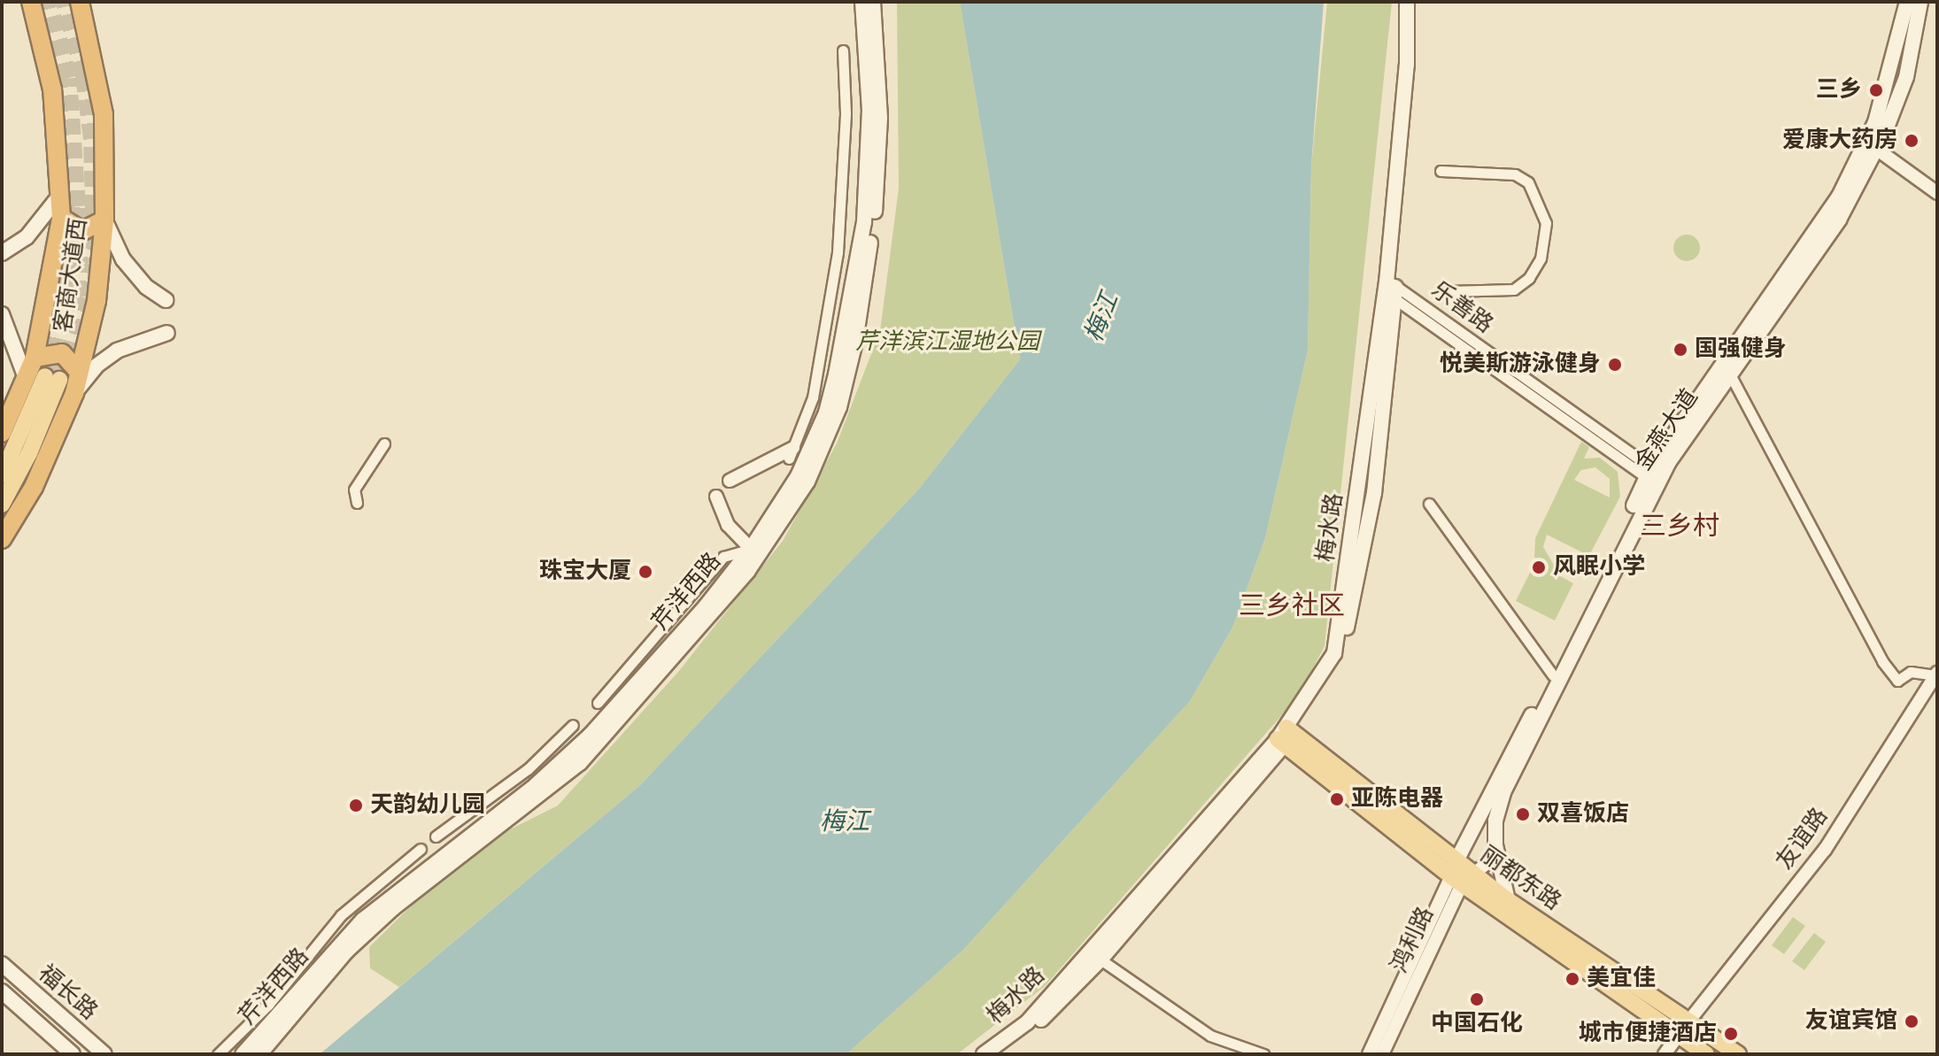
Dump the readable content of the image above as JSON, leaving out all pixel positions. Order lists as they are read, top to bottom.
{
  "streets": {
    "highway": ["客商大道西"],
    "main road": [
      "金燕大道",
      "梅水路",
      "芹洋西路",
      "丽都东路",
      "福长路"
    ],
    "street": ["乐善路", "友谊路", "鸿利路"]
  },
  "crossings": [
    ["乐善路", "金燕大道"],
    ["乐善路", "梅水路"],
    ["金燕大道", "丽都东路"],
    ["金燕大道", "鸿利路"],
    ["梅水路", "丽都东路"],
    ["友谊路", "丽都东路"],
    ["丽都东路", "鸿利路"]
  ],
  "districts": ["三乡村", "三乡社区"],
  "water": ["梅江"],
  "parks": ["芹洋滨江湿地公园"],
  "places": [
    "三乡",
    "爱康大药房",
    "国强健身",
    "悦美斯游泳健身",
    "风眠小学",
    "珠宝大厦",
    "亚陈电器",
    "天韵幼儿园",
    "双喜饭店",
    "美宜佳",
    "中国石化",
    "友谊宾馆",
    "城市便捷酒店"
  ]
}
